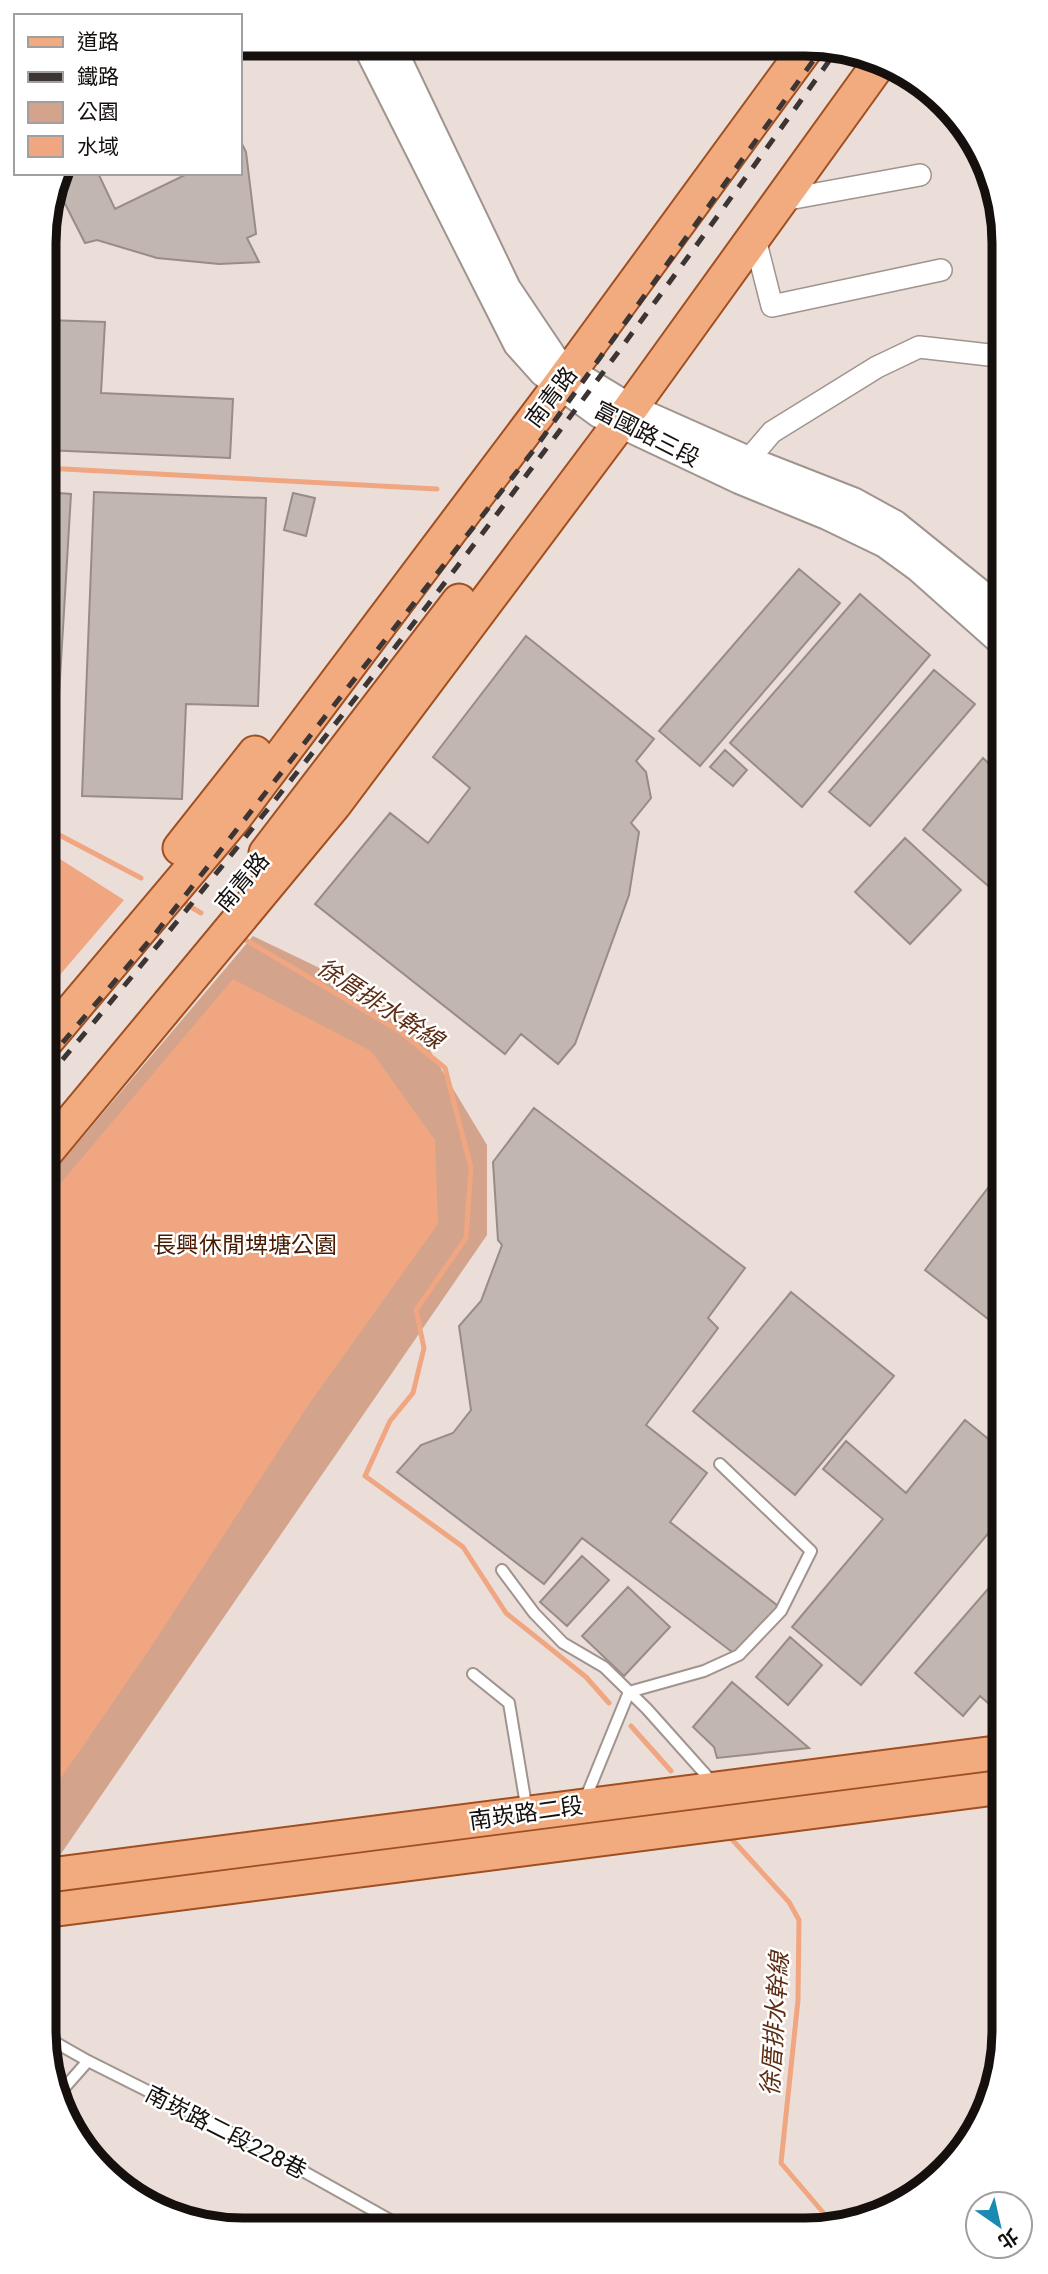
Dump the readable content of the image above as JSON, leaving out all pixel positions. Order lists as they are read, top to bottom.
{
  "streets": {
    "main road": ["南青路", "南崁路二段"],
    "street": ["富國路三段"],
    "lane": ["南崁路二段228巷"]
  },
  "crossings": [
    ["南青路", "富國路三段"]
  ],
  "water": ["徐厝排水幹線"],
  "parks": ["長興休閒埤塘公園"],
  "legend": [
    "道路",
    "鐵路",
    "公園",
    "水域"
  ],
  "north": "bottom right"
}
